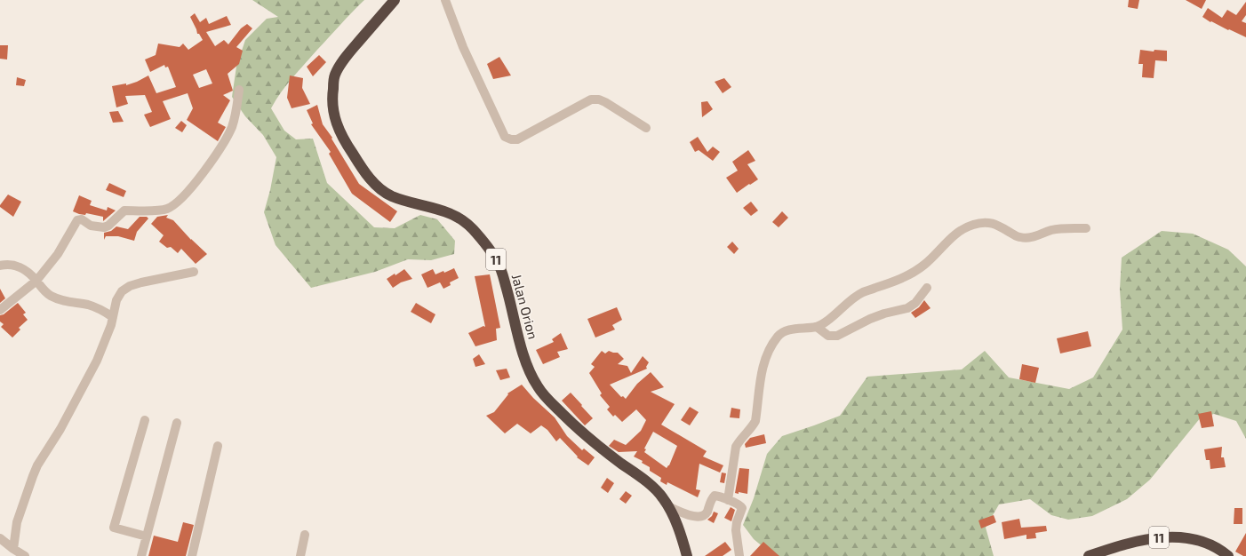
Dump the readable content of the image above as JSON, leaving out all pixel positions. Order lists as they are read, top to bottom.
{
  "streets": {
    "highway": ["11", "Jalan Orion"]
  }
}
